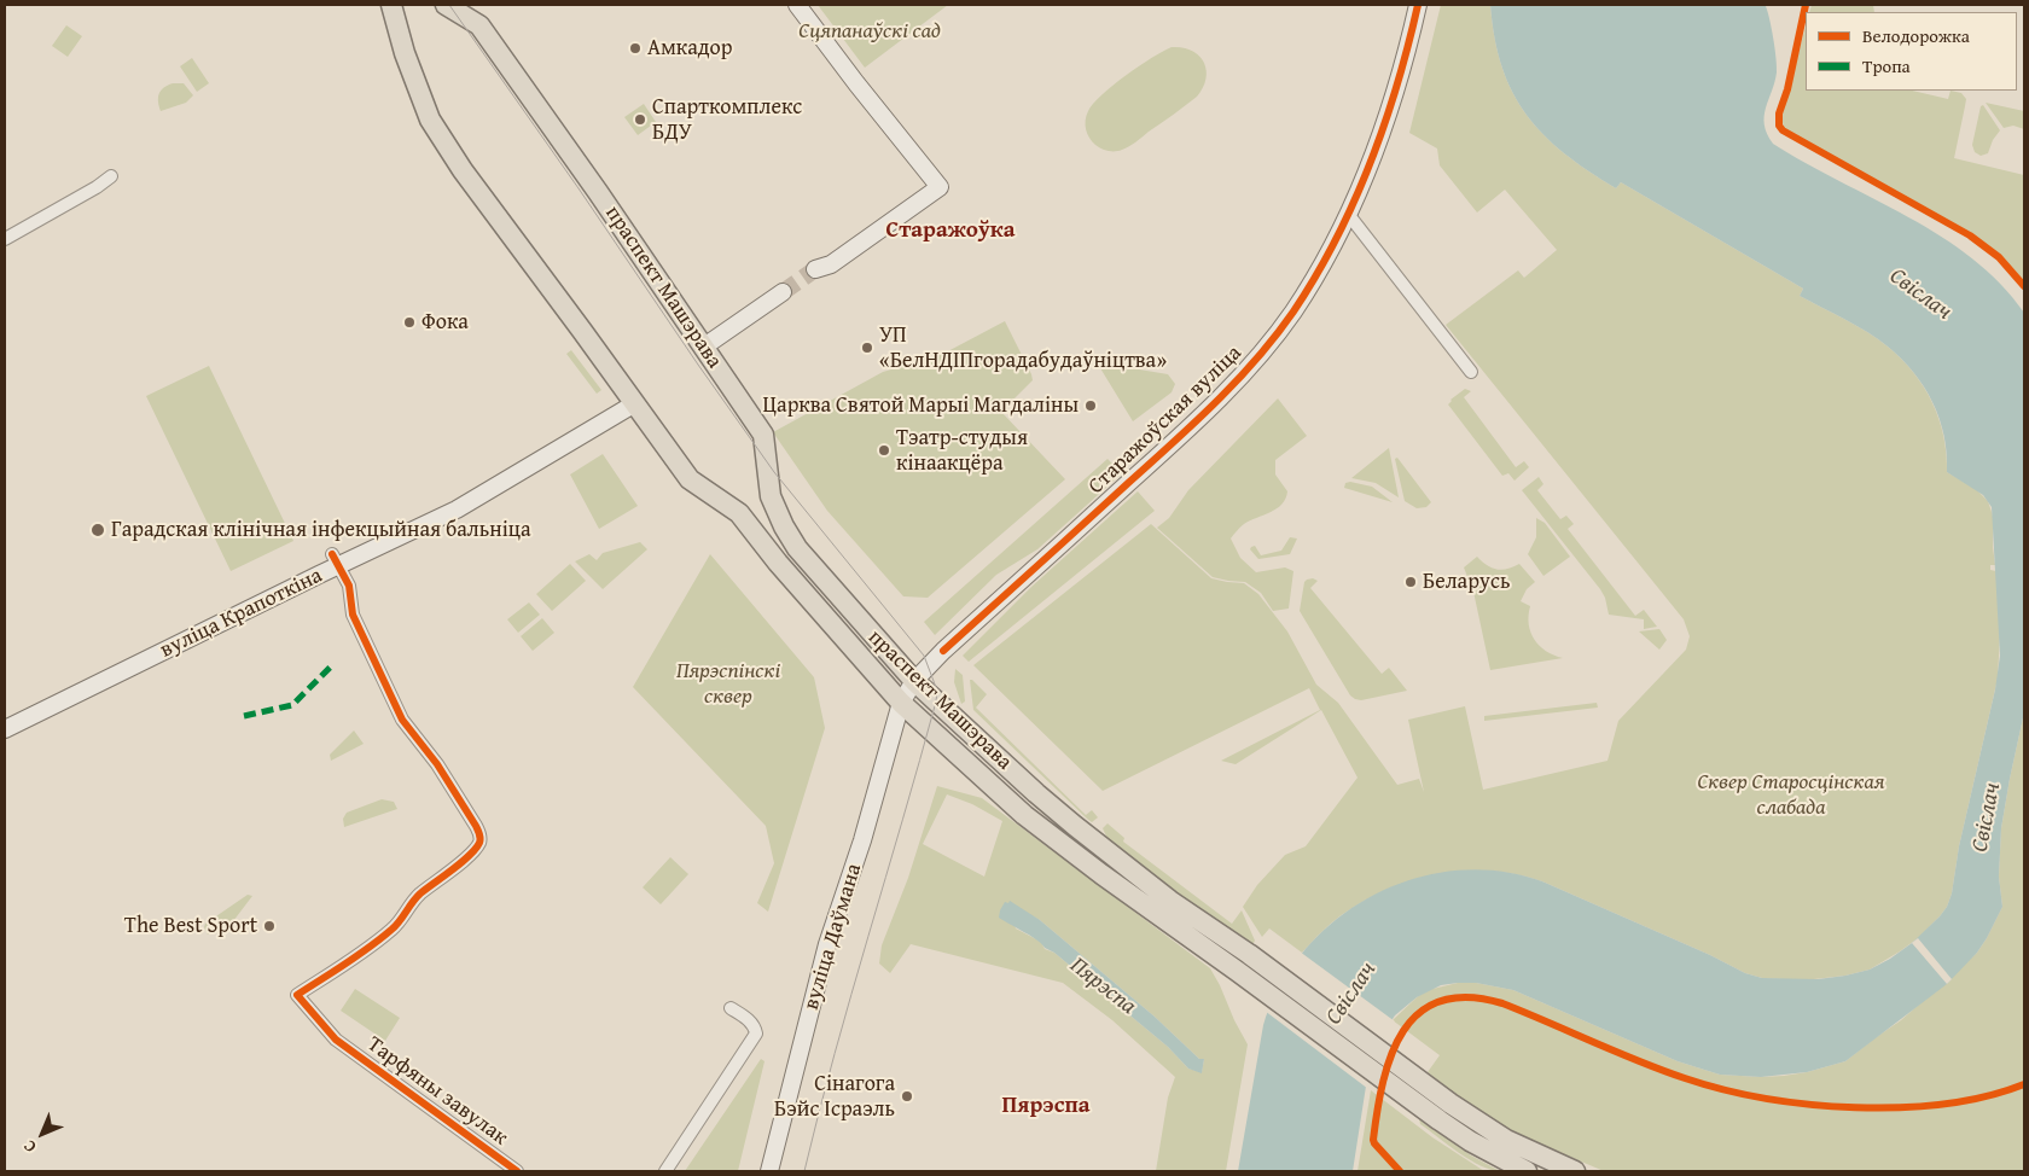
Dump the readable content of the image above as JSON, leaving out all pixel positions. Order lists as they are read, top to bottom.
{
  "streets": {
    "main road": [
      "праспект Машэрава",
      "Старажоўская вуліца",
      "вуліца Крапоткіна",
      "вуліца Даўмана"
    ],
    "street": ["Тарфяны завулак"]
  },
  "crossings": [
    ["праспект Машэрава", "Старажоўская вуліца"],
    ["праспект Машэрава", "вуліца Крапоткіна"],
    ["праспект Машэрава", "вуліца Даўмана"],
    ["Старажоўская вуліца", "вуліца Даўмана"],
    ["вуліца Крапоткіна", "Тарфяны завулак"]
  ],
  "districts": ["Старажоўка", "Пярэспа"],
  "water": ["Свіслач", "Пярэспа"],
  "parks": ["Сцяпанаўскі сад", "Пярэспінскі сквер", "Сквер Старосцінская слабада"],
  "places": [
    "Амкадор",
    "Спарткомплекс БДУ",
    "Фока",
    "УП «БелНДІПгорадабудаўніцтва»",
    "Царква Святой Марыі Магдаліны",
    "Тэатр-студыя кінаакцёра",
    "Гарадская клінічная інфекцыйная бальніца",
    "Беларусь",
    "The Best Sport",
    "Сінагога Бэйс Ісраэль"
  ],
  "legend": ["Велодорожка", "Тропа"],
  "north": "bottom left"
}
